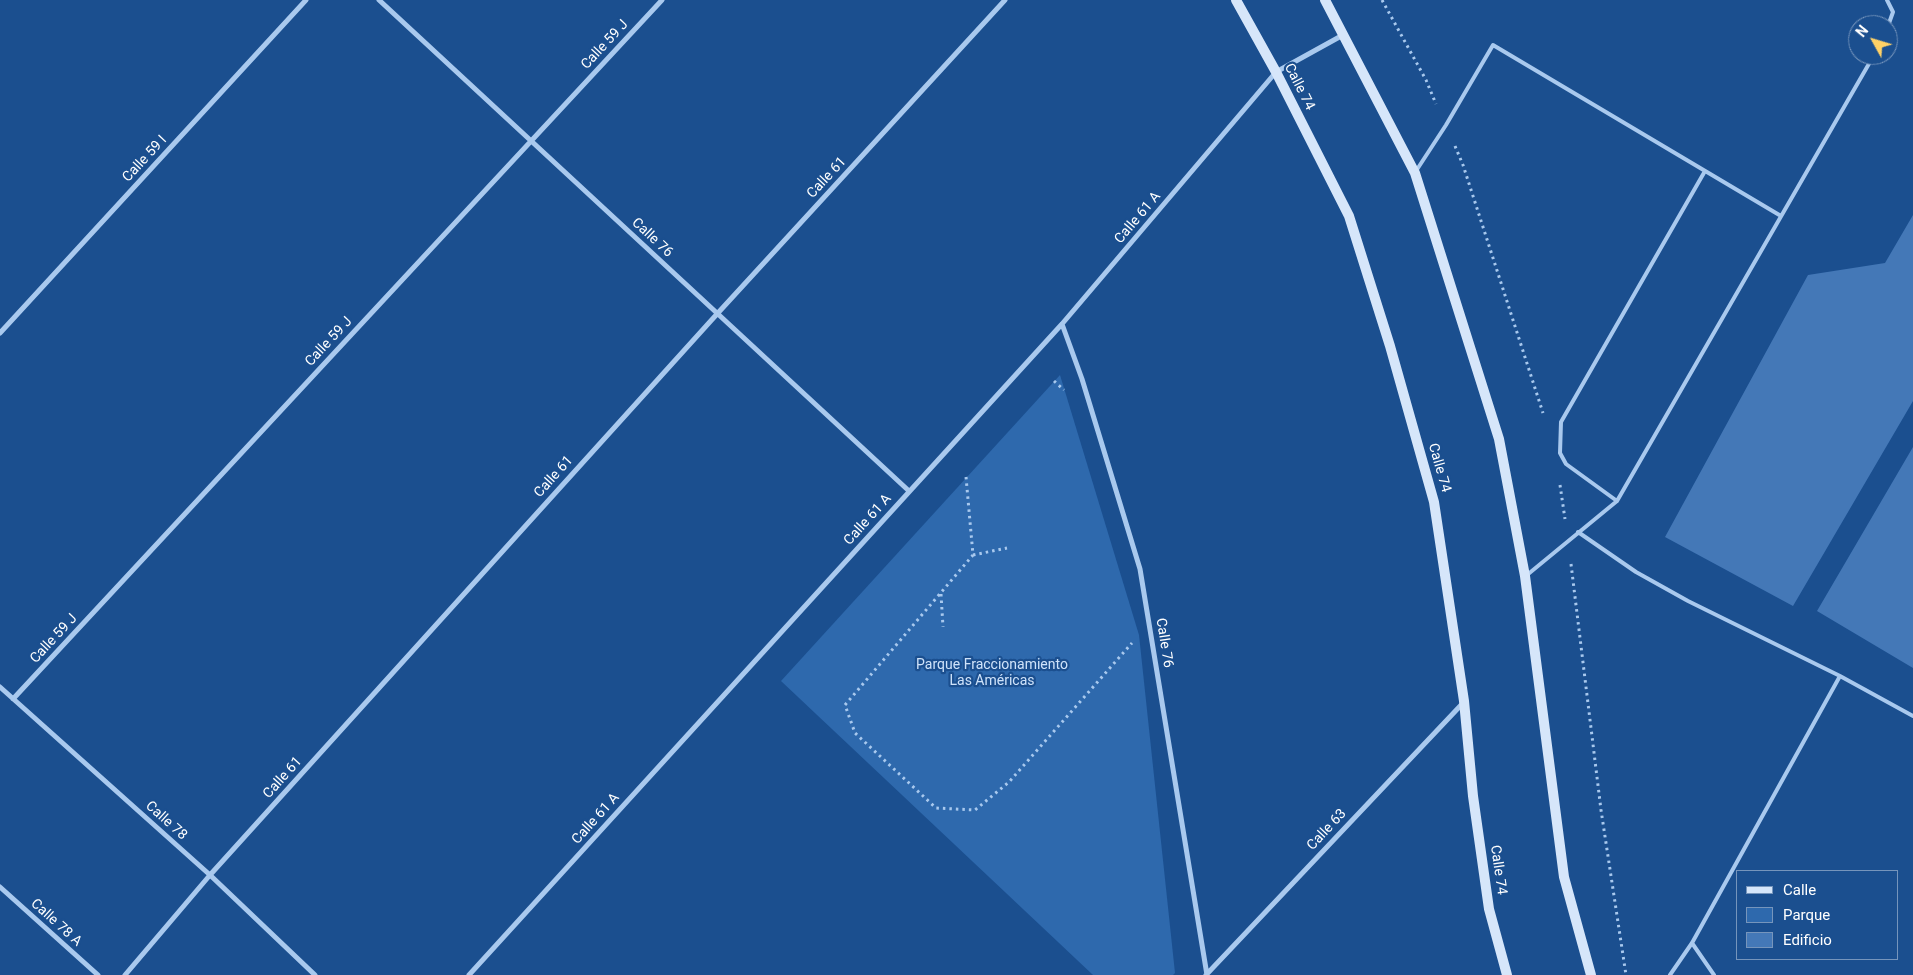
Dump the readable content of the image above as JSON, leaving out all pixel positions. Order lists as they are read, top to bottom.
{
  "streets": {
    "main road": ["Calle 74"],
    "street": [
      "Calle 59 J",
      "Calle 59 I",
      "Calle 61",
      "Calle 61 A",
      "Calle 76",
      "Calle 78",
      "Calle 63",
      "Calle 78 A"
    ]
  },
  "crossings": [
    ["Calle 59 J", "Calle 76"],
    ["Calle 59 J", "Calle 78"],
    ["Calle 74", "Calle 61 A"],
    ["Calle 74", "Calle 63"],
    ["Calle 61", "Calle 76"],
    ["Calle 61", "Calle 78"],
    ["Calle 61 A", "Calle 76"],
    ["Calle 76", "Calle 63"]
  ],
  "parks": ["Parque Fraccionamiento Las Américas"],
  "legend": ["Calle", "Parque", "Edificio"],
  "north": "top left"
}
